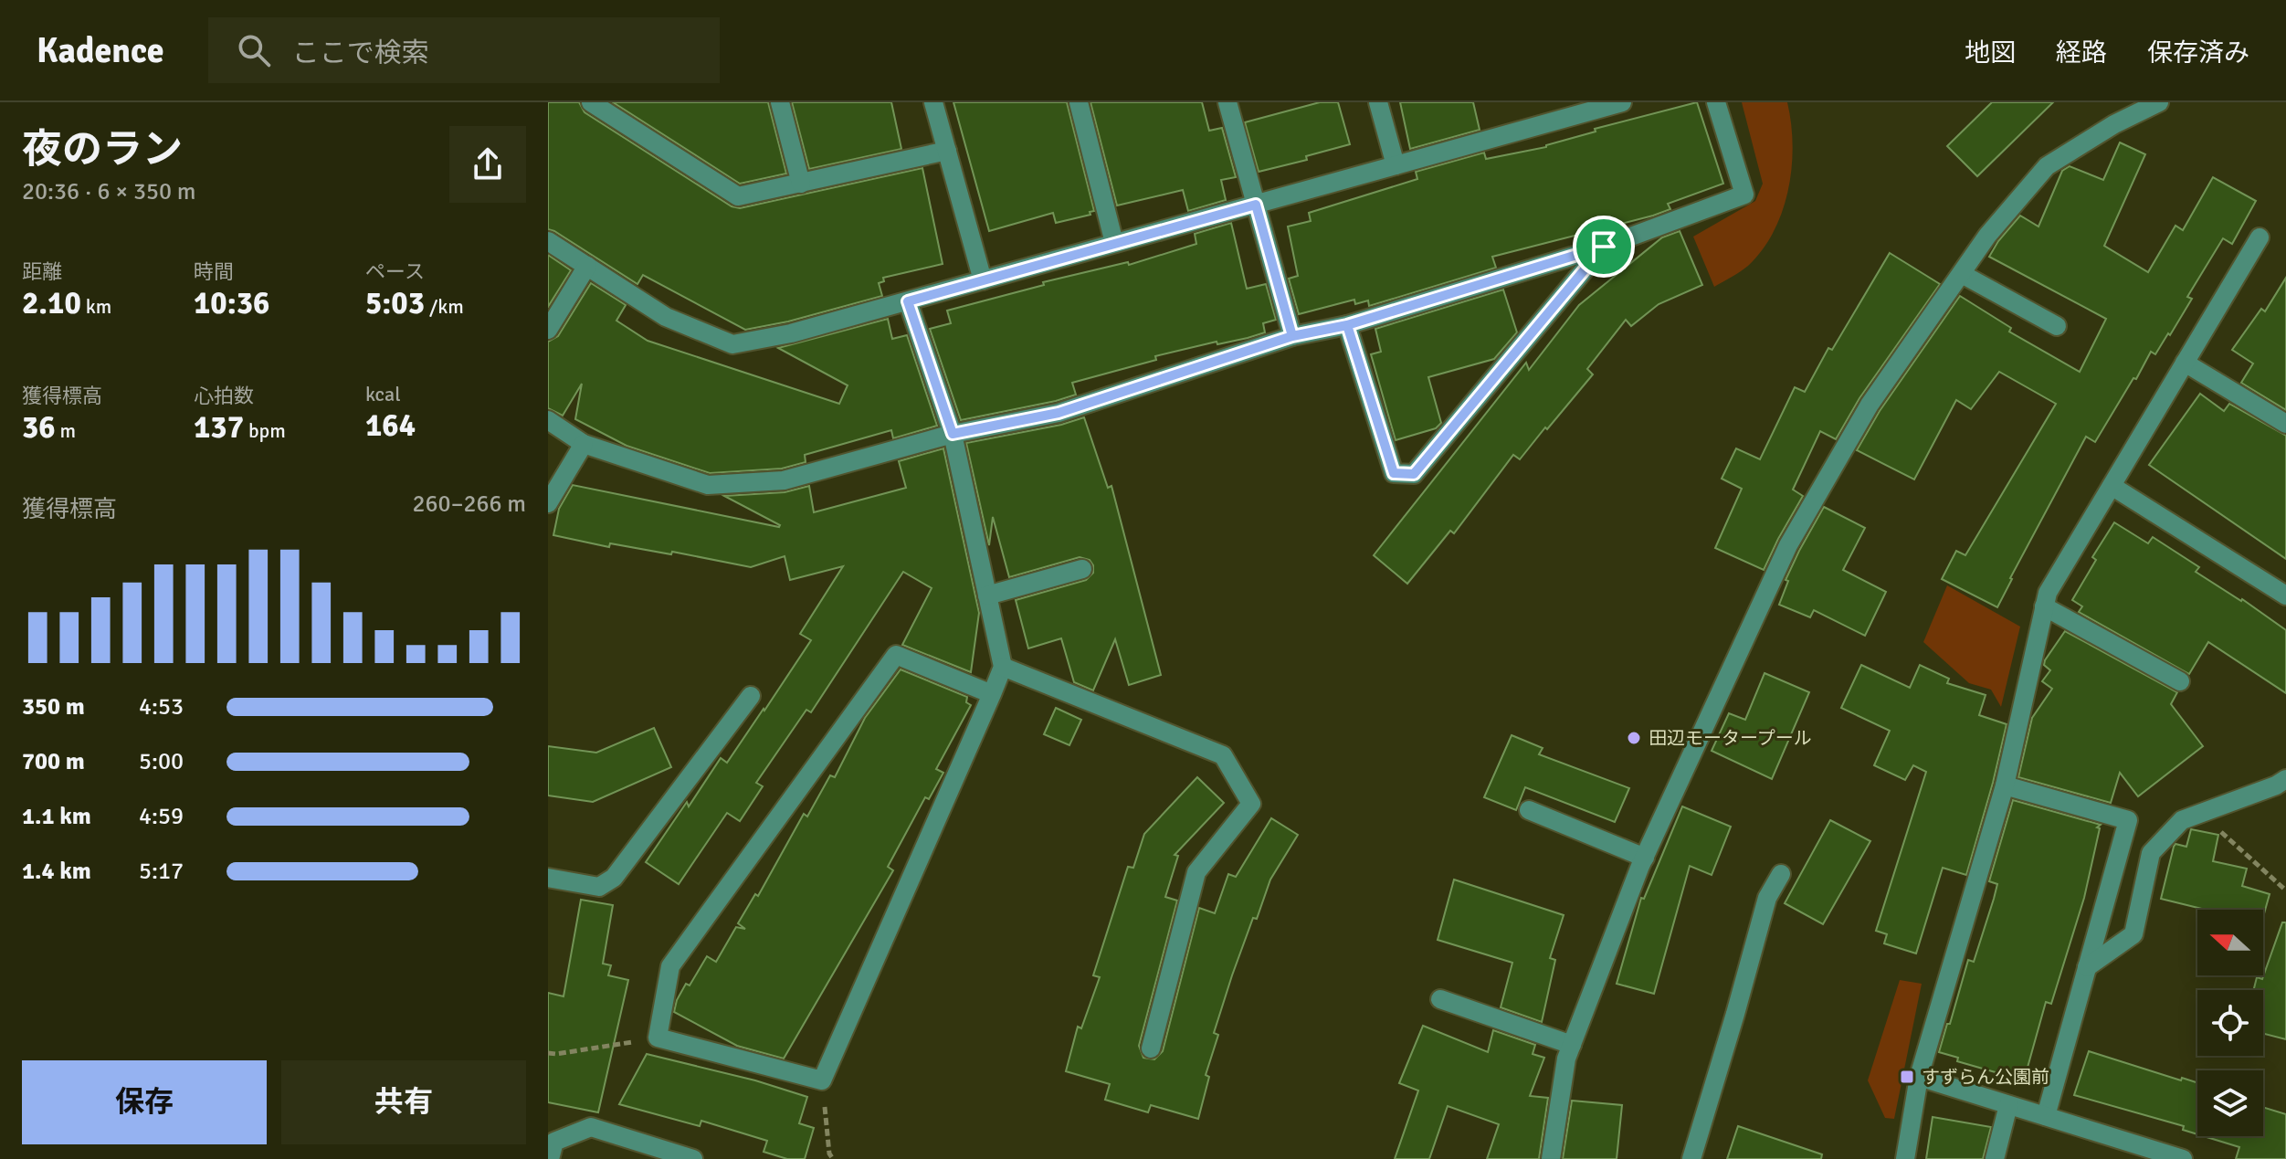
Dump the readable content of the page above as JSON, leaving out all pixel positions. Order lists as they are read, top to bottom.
{
  "places": {
    "other": ["田辺モータープール"],
    "transit": ["すずらん公園前"]
  },
  "north": "left",
  "page": {
    "header": "Kadence",
    "search": "ここで検索",
    "nav": ["地図", "経路", "保存済み"],
    "heading": ["夜のラン", "20:36 · 6 × 350 m"],
    "stats": [
      ["距離", "2.10 km"],
      ["時間", "10:36"],
      ["ペース", "5:03 /km"],
      ["獲得標高", "36 m"],
      ["心拍数", "137 bpm"],
      ["kcal", "164"]
    ],
    "chart": ["獲得標高", "260–266 m"],
    "list": [
      {
        "name": "350 m",
        "note": "4:53"
      },
      {
        "name": "700 m",
        "note": "5:00"
      },
      {
        "name": "1.1 km",
        "note": "4:59"
      },
      {
        "name": "1.4 km",
        "note": "5:17"
      }
    ],
    "buttons": ["保存", "共有"]
  }
}
